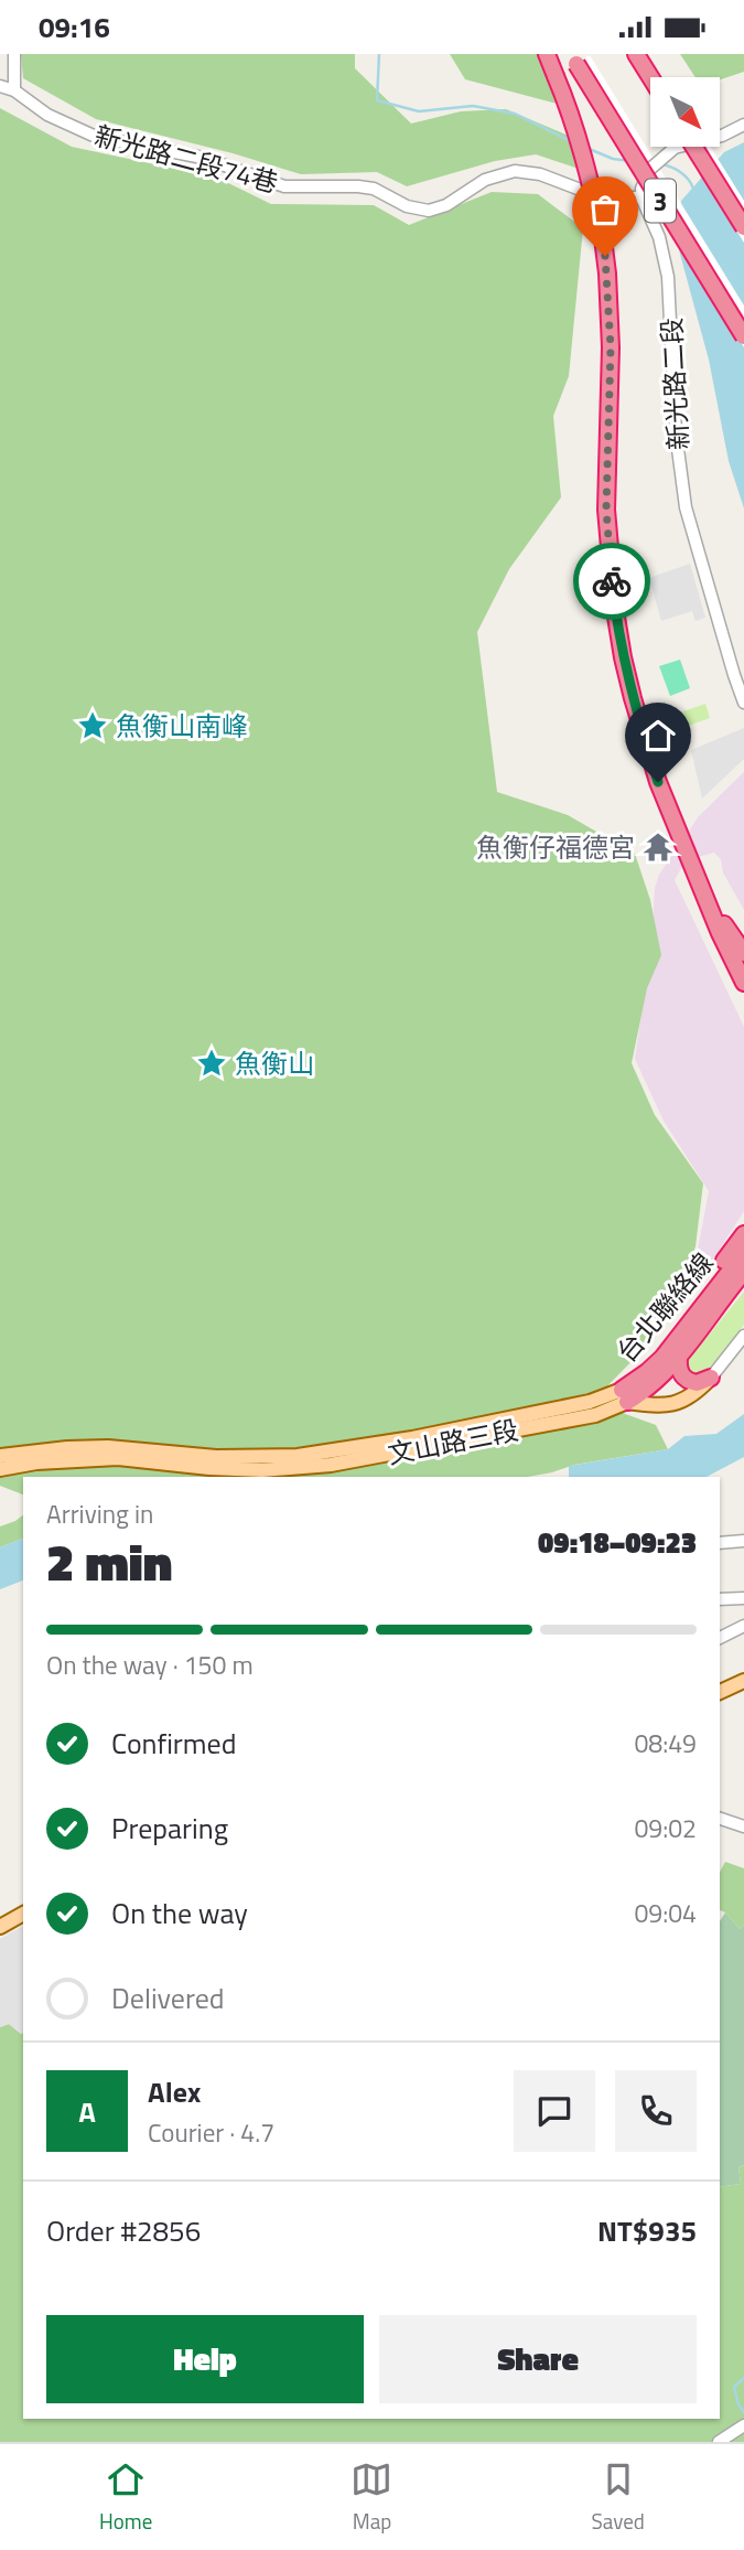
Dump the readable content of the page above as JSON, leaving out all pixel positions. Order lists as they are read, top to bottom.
{
  "streets": {
    "highway": ["3", "台北聯絡線"],
    "main road": ["文山路三段"],
    "street": ["新光路二段74巷", "新光路二段"]
  },
  "crossings": [
    ["新光路二段74巷", "新光路二段"],
    ["台北聯絡線", "文山路三段"]
  ],
  "places": {
    "place": ["魚衡山南峰", "魚衡山"],
    "temple": ["魚衡仔福德宮"]
  },
  "north": "bottom right",
  "page": {
    "status": "09:16",
    "heading": ["2 min", "Arriving in", "09:18–09:23"],
    "panel": [
      "Alex",
      "Courier · 4.7",
      "Order #2856",
      "NT$935"
    ],
    "bar": "On the way · 150 m",
    "list": [
      ["Confirmed", "08:49"],
      ["Preparing", "09:02"],
      ["On the way", "09:04"],
      "Delivered"
    ],
    "round": "A",
    "buttons": ["Help", "Share"],
    "tabs": ["Home", "Map", "Saved"]
  }
}
